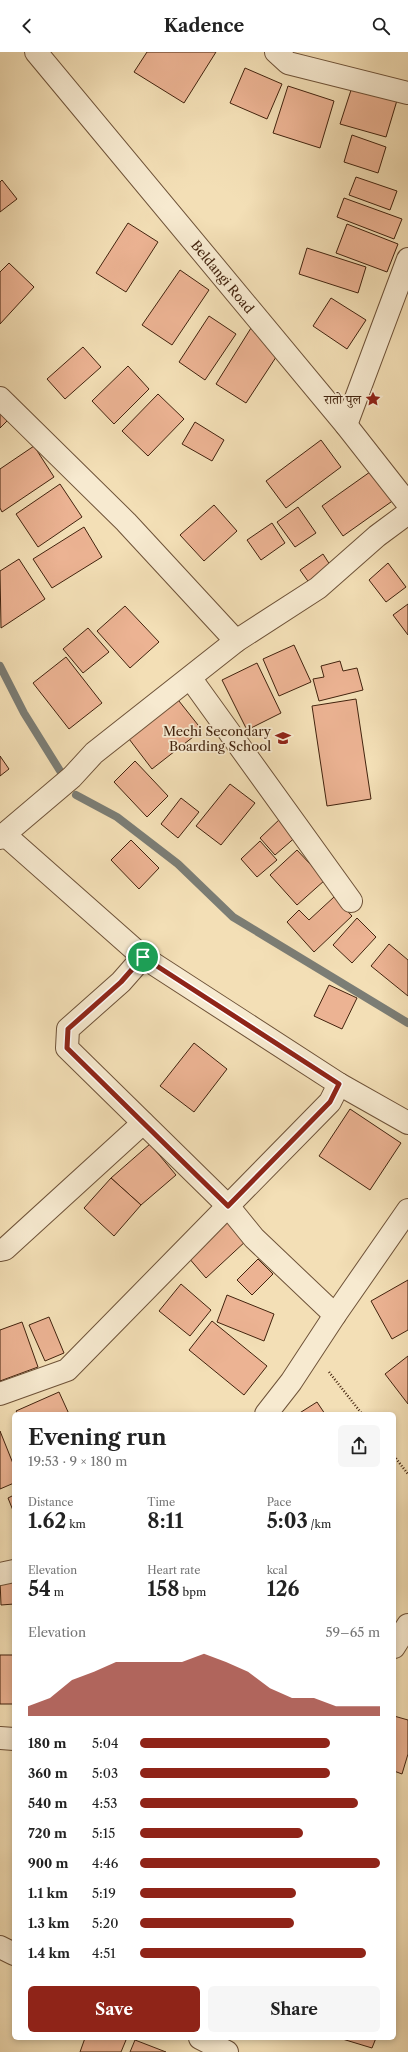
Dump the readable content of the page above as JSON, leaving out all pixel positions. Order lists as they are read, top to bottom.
{
  "streets": {
    "street": ["Beldangi Road"]
  },
  "places": {
    "place": ["रातो पुल"],
    "school or university": ["Mechi Secondary Boarding School"]
  },
  "page": {
    "header": "Kadence",
    "heading": ["Evening run", "19:53 · 9 × 180 m"],
    "stats": [
      ["Distance", "1.62 km"],
      ["Time", "8:11"],
      ["Pace", "5:03 /km"],
      ["Elevation", "54 m"],
      ["Heart rate", "158 bpm"],
      ["kcal", "126"]
    ],
    "chart": ["Elevation", "59–65 m"],
    "list": [
      {
        "name": "180 m",
        "note": "5:04"
      },
      {
        "name": "360 m",
        "note": "5:03"
      },
      {
        "name": "540 m",
        "note": "4:53"
      },
      {
        "name": "720 m",
        "note": "5:15"
      },
      {
        "name": "900 m",
        "note": "4:46"
      },
      {
        "name": "1.1 km",
        "note": "5:19"
      },
      {
        "name": "1.3 km",
        "note": "5:20"
      },
      {
        "name": "1.4 km",
        "note": "4:51"
      }
    ],
    "buttons": ["Save", "Share"]
  }
}
